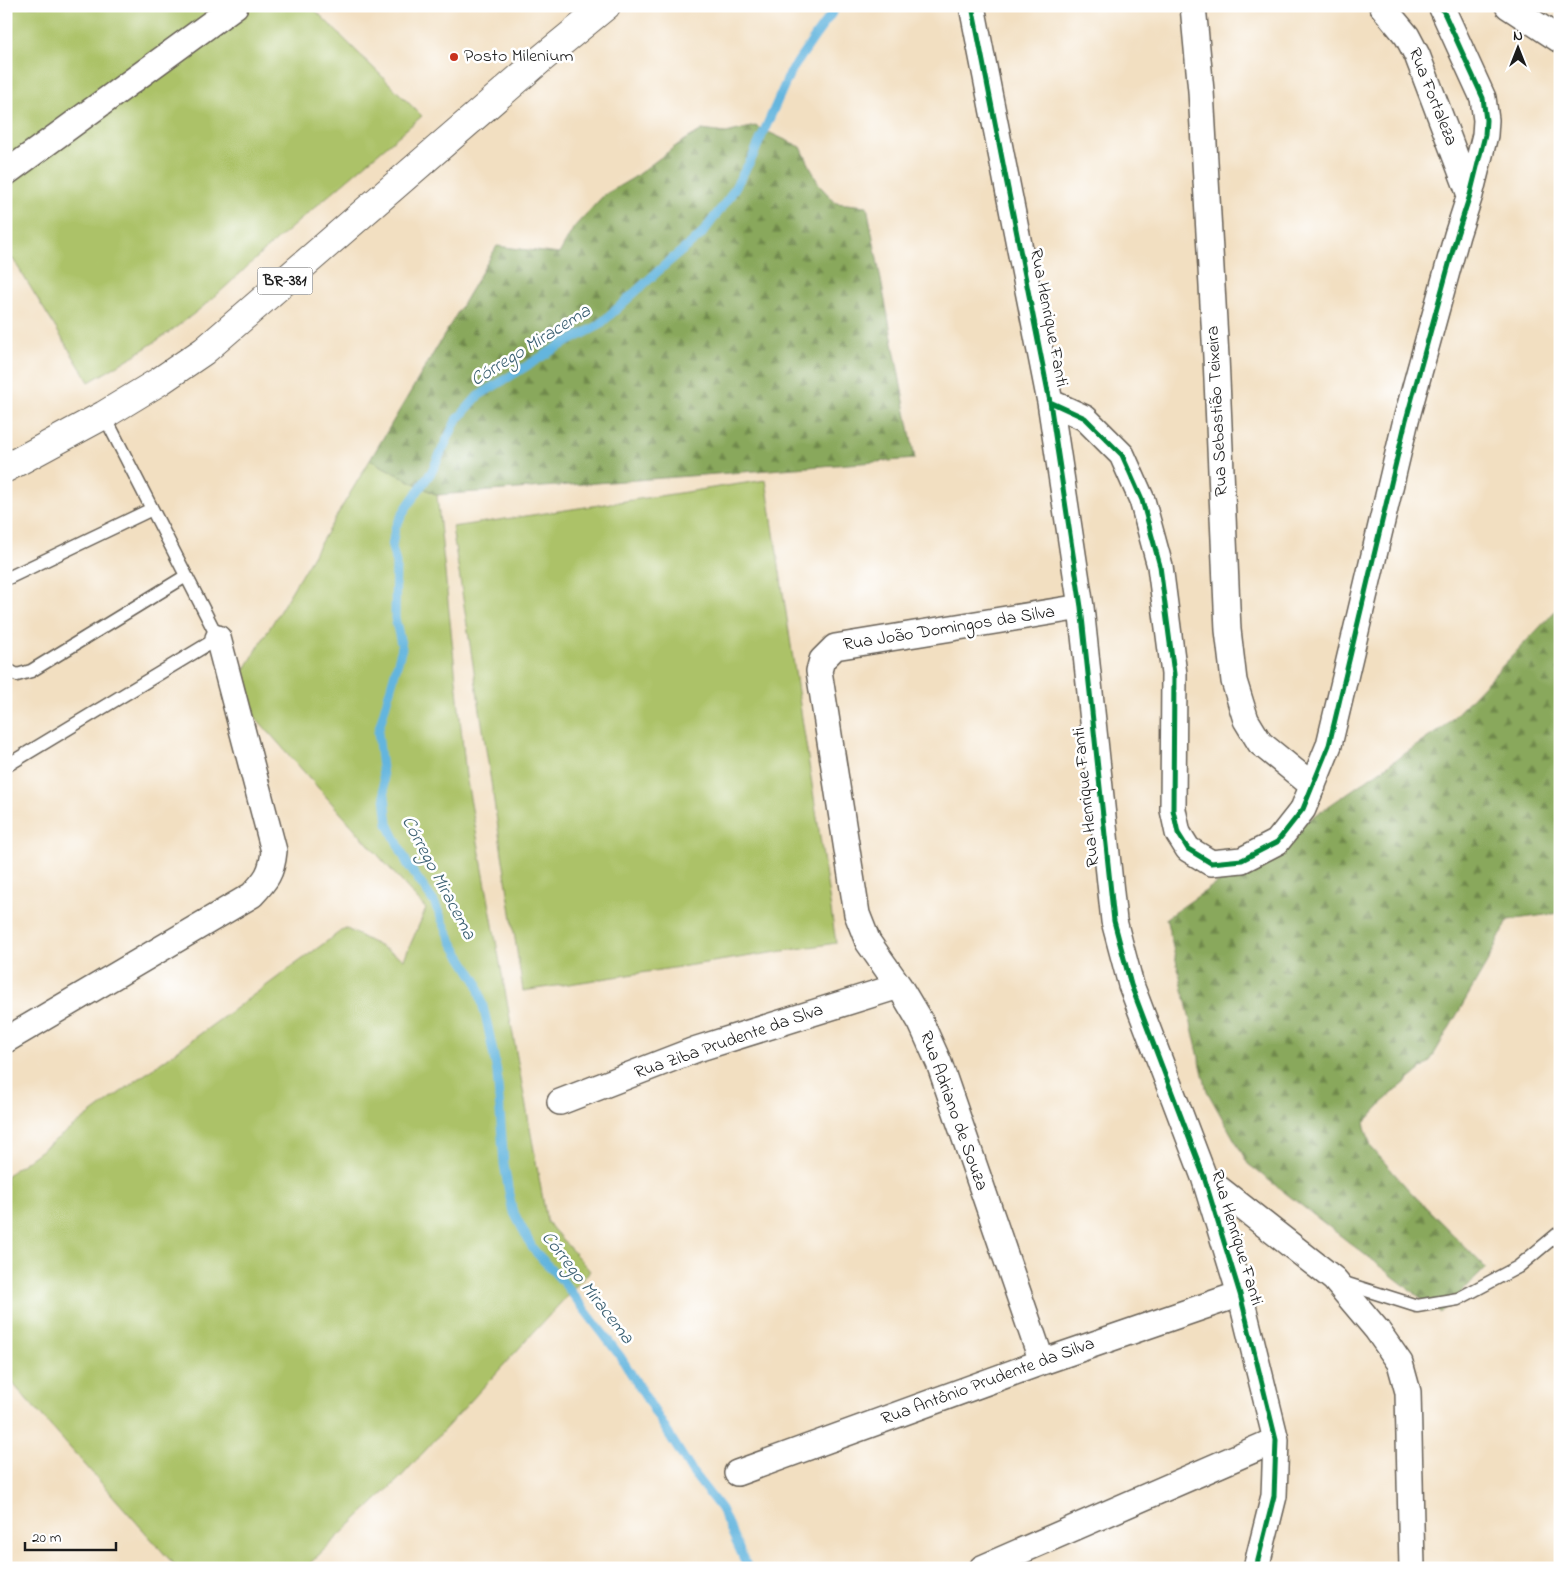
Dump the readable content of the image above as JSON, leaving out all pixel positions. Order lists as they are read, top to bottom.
{
  "streets": {
    "main road": ["BR-381"],
    "street": [
      "Rua Fortaleza",
      "Rua Henrique Fanti",
      "Rua Sebastião Teixeira",
      "Rua João Domingos da Silva",
      "Rua Ziba Prudente da Slva",
      "Rua Adriano de Souza",
      "Rua Antônio Prudente da Silva"
    ]
  },
  "crossings": [
    ["Rua Henrique Fanti", "Rua João Domingos da Silva"],
    ["Rua Henrique Fanti", "Rua Antônio Prudente da Silva"],
    ["Rua João Domingos da Silva", "Rua Adriano de Souza"],
    ["Rua Ziba Prudente da Slva", "Rua Adriano de Souza"],
    ["Rua Adriano de Souza", "Rua Antônio Prudente da Silva"]
  ],
  "water": ["Córrego Miracema"],
  "places": ["Posto Milenium"],
  "scale_bar": "20 m",
  "north": "top"
}
